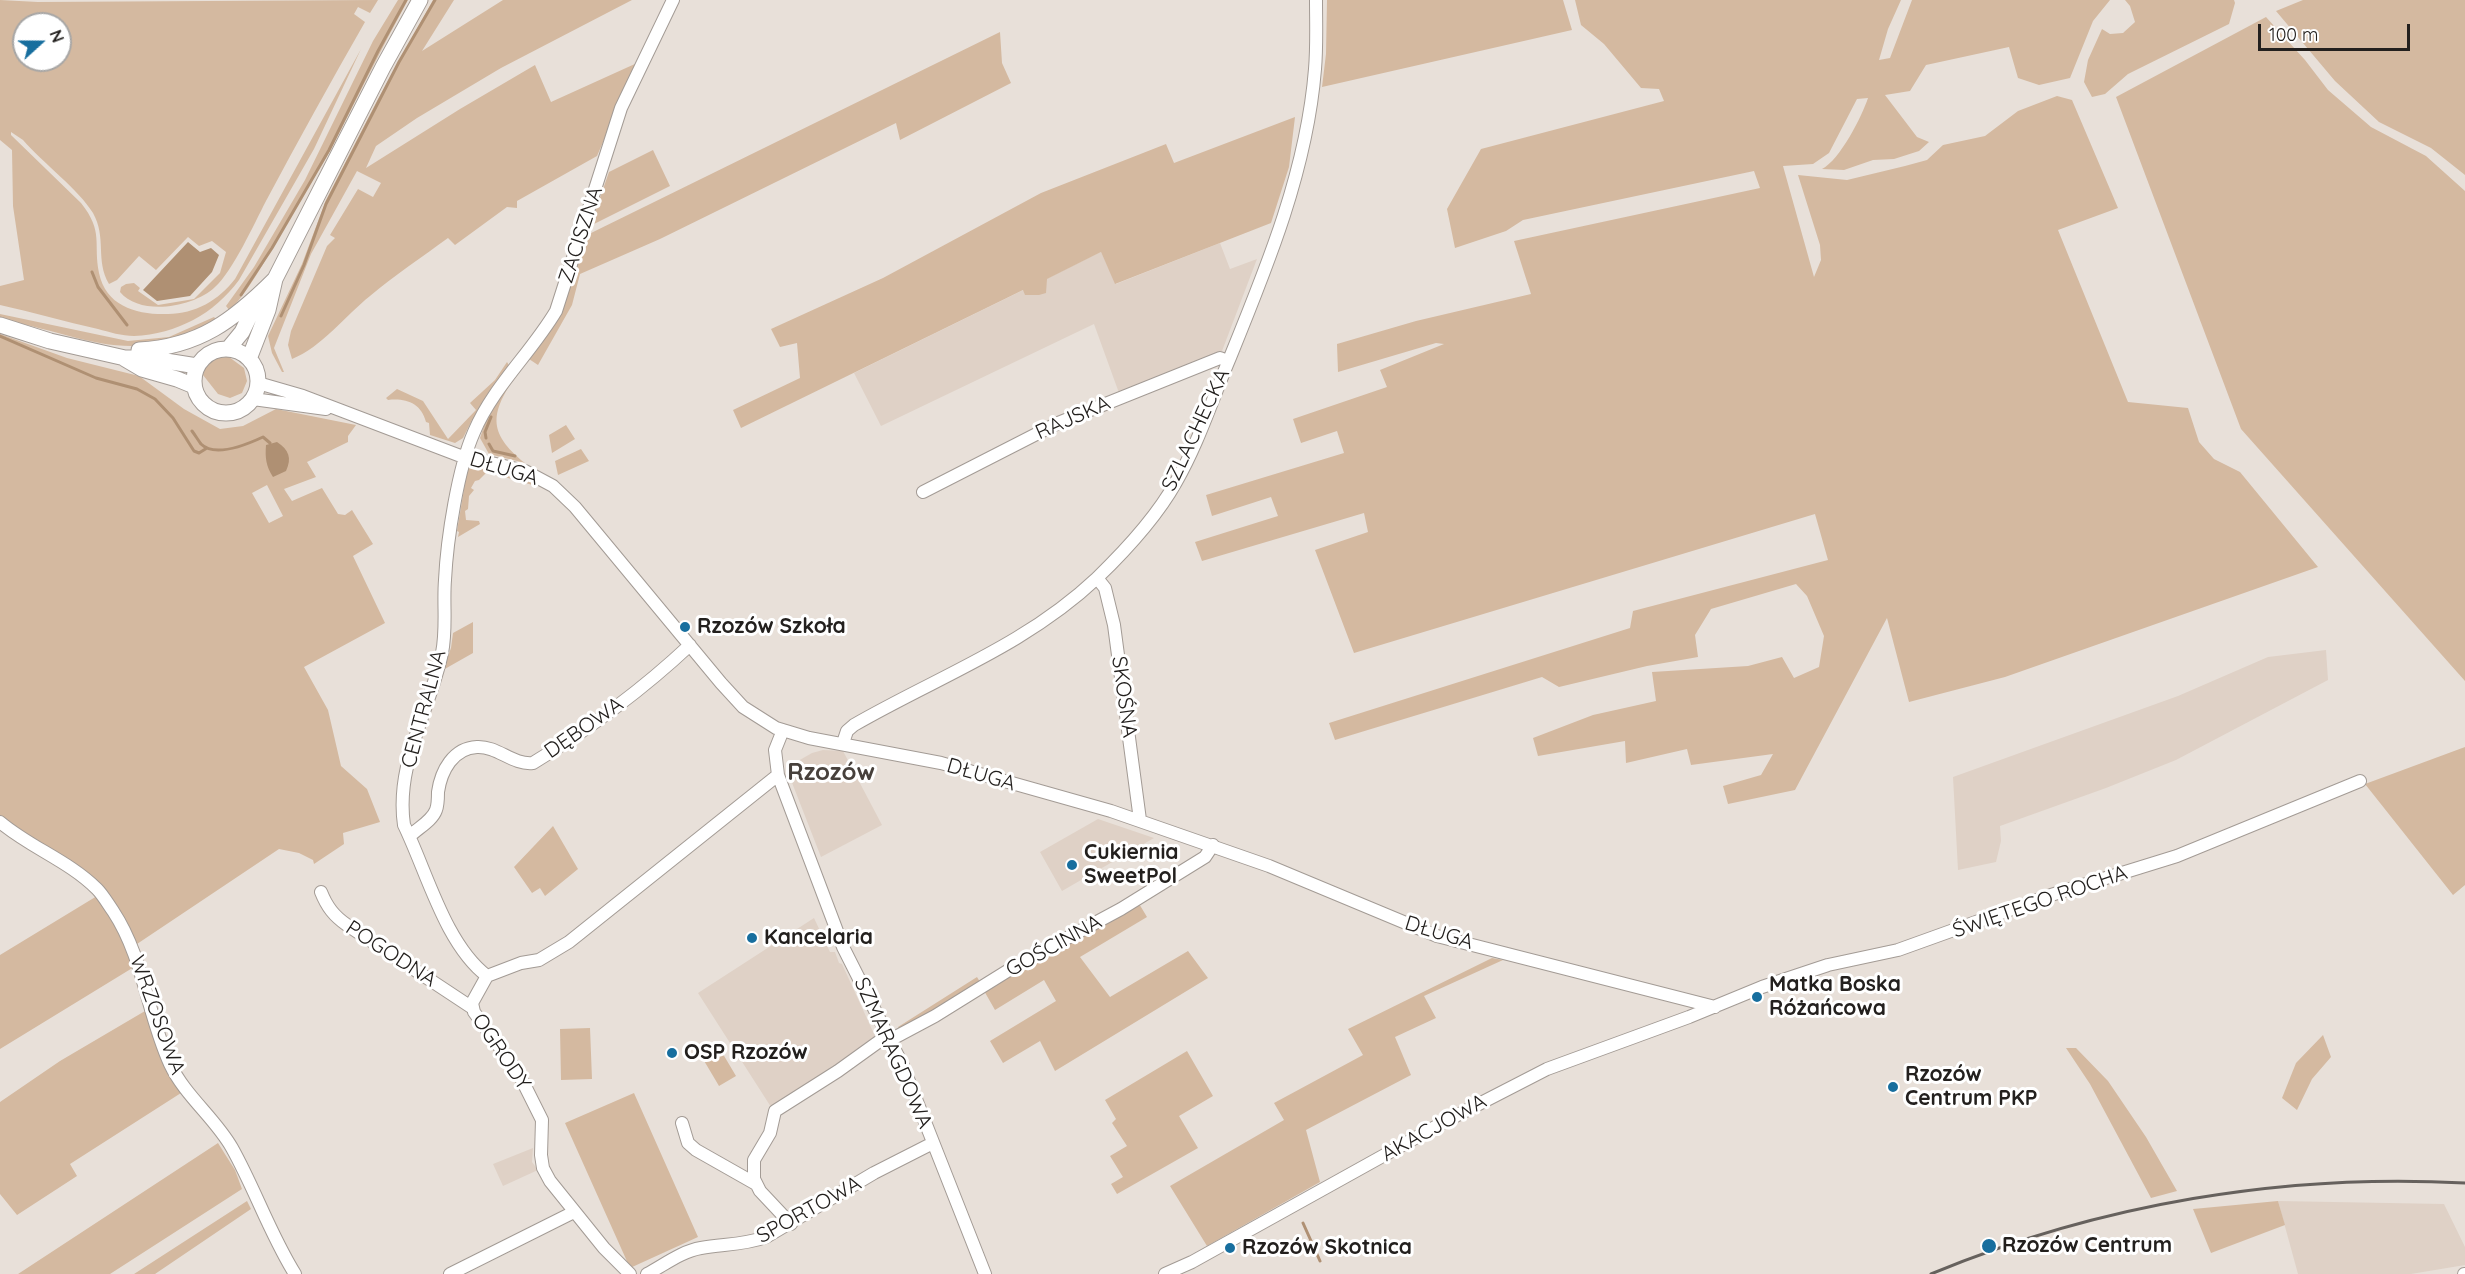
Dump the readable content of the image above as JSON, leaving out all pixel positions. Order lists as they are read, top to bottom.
{
  "streets": {
    "street": [
      "ZACISZNA",
      "RAJSKA",
      "SZLACHECKA",
      "DŁUGA",
      "SKOŚNA",
      "CENTRALNA",
      "DĘBOWA",
      "ŚWIĘTEGO ROCHA",
      "GOŚCINNA",
      "POGODNA",
      "WRZOSOWA",
      "OGRODY",
      "SZMARAGDOWA",
      "AKACJOWA",
      "SPORTOWA"
    ]
  },
  "crossings": [
    ["ZACISZNA", "DŁUGA"],
    ["ZACISZNA", "CENTRALNA"],
    ["RAJSKA", "SZLACHECKA"],
    ["SZLACHECKA", "DŁUGA"],
    ["SZLACHECKA", "SKOŚNA"],
    ["DŁUGA", "SKOŚNA"],
    ["DŁUGA", "CENTRALNA"],
    ["DŁUGA", "DĘBOWA"],
    ["DŁUGA", "ŚWIĘTEGO ROCHA"],
    ["DŁUGA", "GOŚCINNA"],
    ["DŁUGA", "SZMARAGDOWA"],
    ["DŁUGA", "AKACJOWA"],
    ["CENTRALNA", "DĘBOWA"],
    ["CENTRALNA", "OGRODY"],
    ["ŚWIĘTEGO ROCHA", "AKACJOWA"],
    ["GOŚCINNA", "SZMARAGDOWA"],
    ["POGODNA", "OGRODY"],
    ["SZMARAGDOWA", "SPORTOWA"]
  ],
  "districts": ["Rzozów"],
  "places": [
    "Rzozów Szkoła",
    "Cukiernia SweetPol",
    "Kancelaria",
    "Matka Boska Różańcowa",
    "OSP Rzozów",
    "Rzozów Centrum PKP",
    "Rzozów Centrum",
    "Rzozów Skotnica"
  ],
  "scale_bar": "100 m",
  "north": "right"
}
